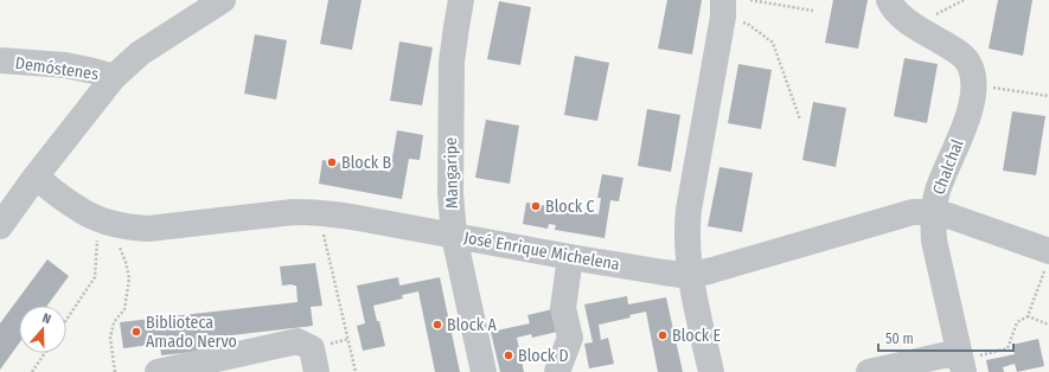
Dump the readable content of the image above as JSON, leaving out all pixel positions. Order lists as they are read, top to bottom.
{
  "streets": {
    "street": [
      "Demóstenes",
      "Chalchal",
      "Mangaripe",
      "José Enrique Michelena"
    ]
  },
  "crossings": [
    ["Chalchal", "José Enrique Michelena"],
    ["Mangaripe", "José Enrique Michelena"]
  ],
  "places": [
    "Block B",
    "Block C",
    "Block A",
    "Biblioteca Amado Nervo",
    "Block E",
    "Block D"
  ],
  "scale_bar": "50 m",
  "north": "top"
}
